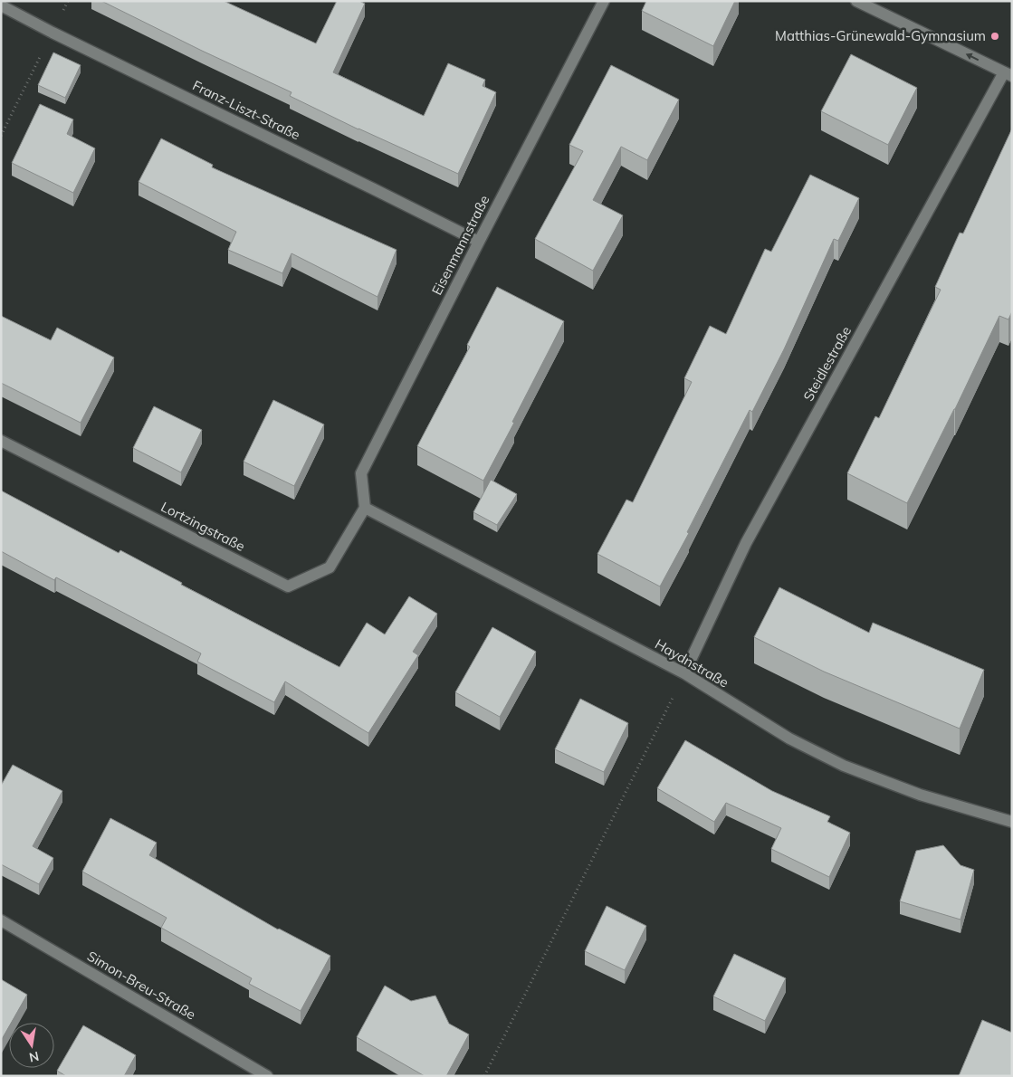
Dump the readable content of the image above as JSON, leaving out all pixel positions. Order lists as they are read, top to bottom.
{
  "streets": {
    "street": [
      "Franz-Liszt-Straße",
      "Eisenmannstraße",
      "Steidlestraße",
      "Lortzingstraße",
      "Haydnstraße",
      "Simon-Breu-Straße"
    ]
  },
  "crossings": [
    ["Franz-Liszt-Straße", "Eisenmannstraße"],
    ["Eisenmannstraße", "Lortzingstraße"],
    ["Eisenmannstraße", "Haydnstraße"],
    ["Steidlestraße", "Haydnstraße"],
    ["Lortzingstraße", "Haydnstraße"]
  ],
  "places": ["Matthias-Grünewald-Gymnasium"],
  "north": "bottom"
}
